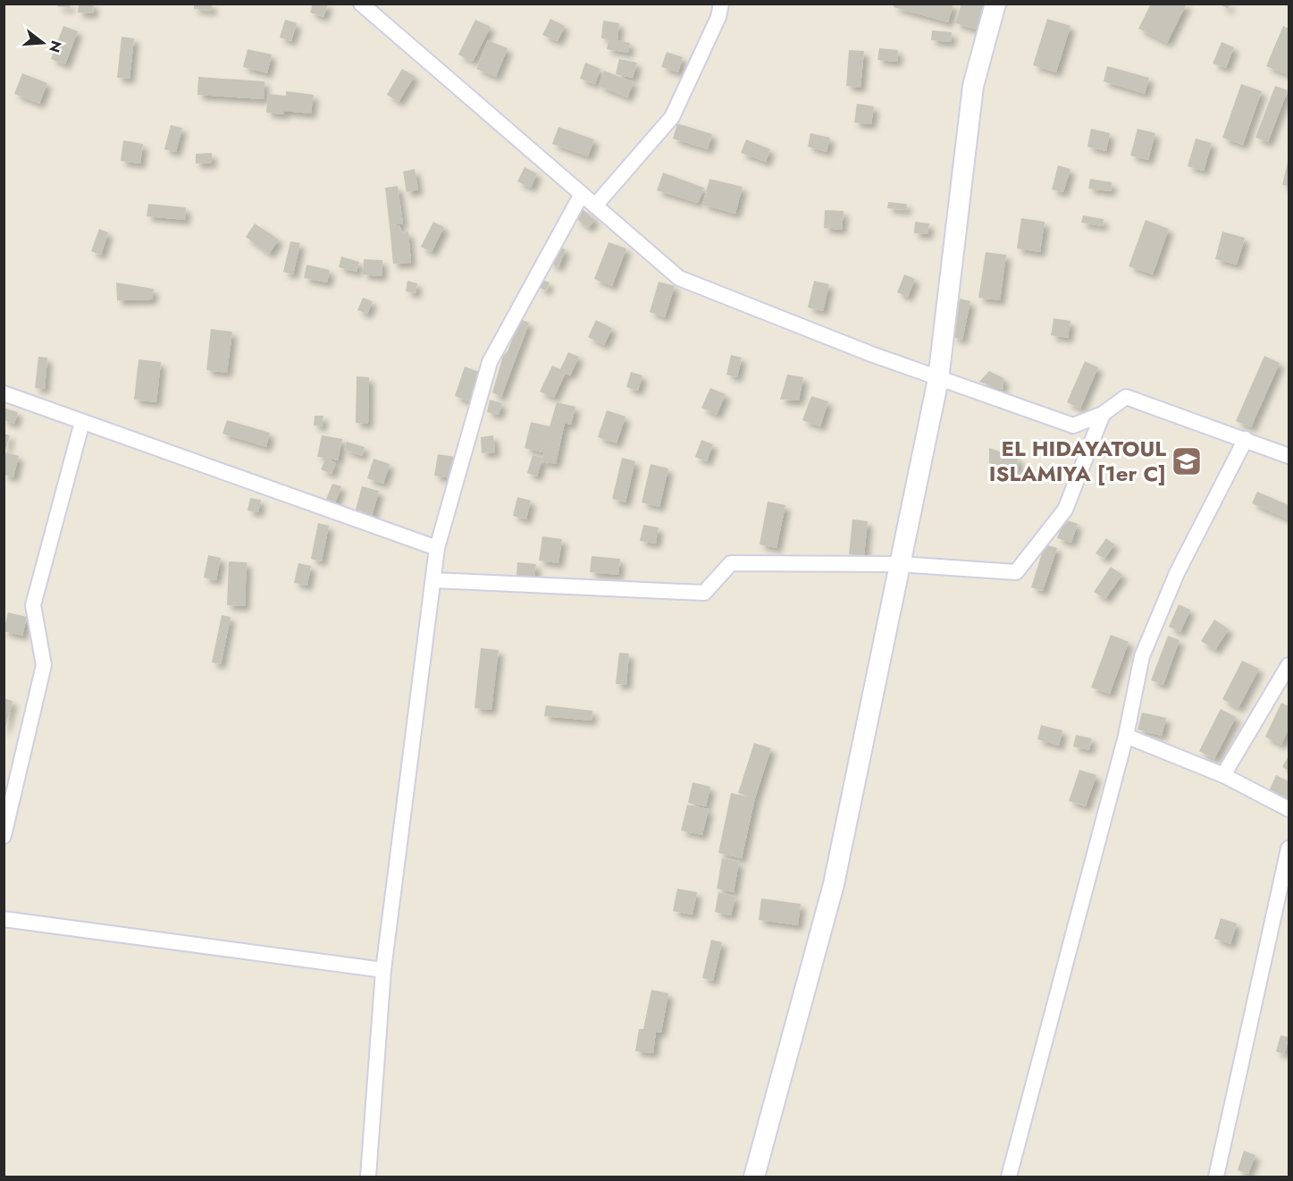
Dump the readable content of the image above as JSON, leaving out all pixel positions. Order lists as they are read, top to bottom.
{
  "places": {
    "school or university": ["EL HIDAYATOUL ISLAMIYA [1er C]"]
  },
  "north": "right"
}
